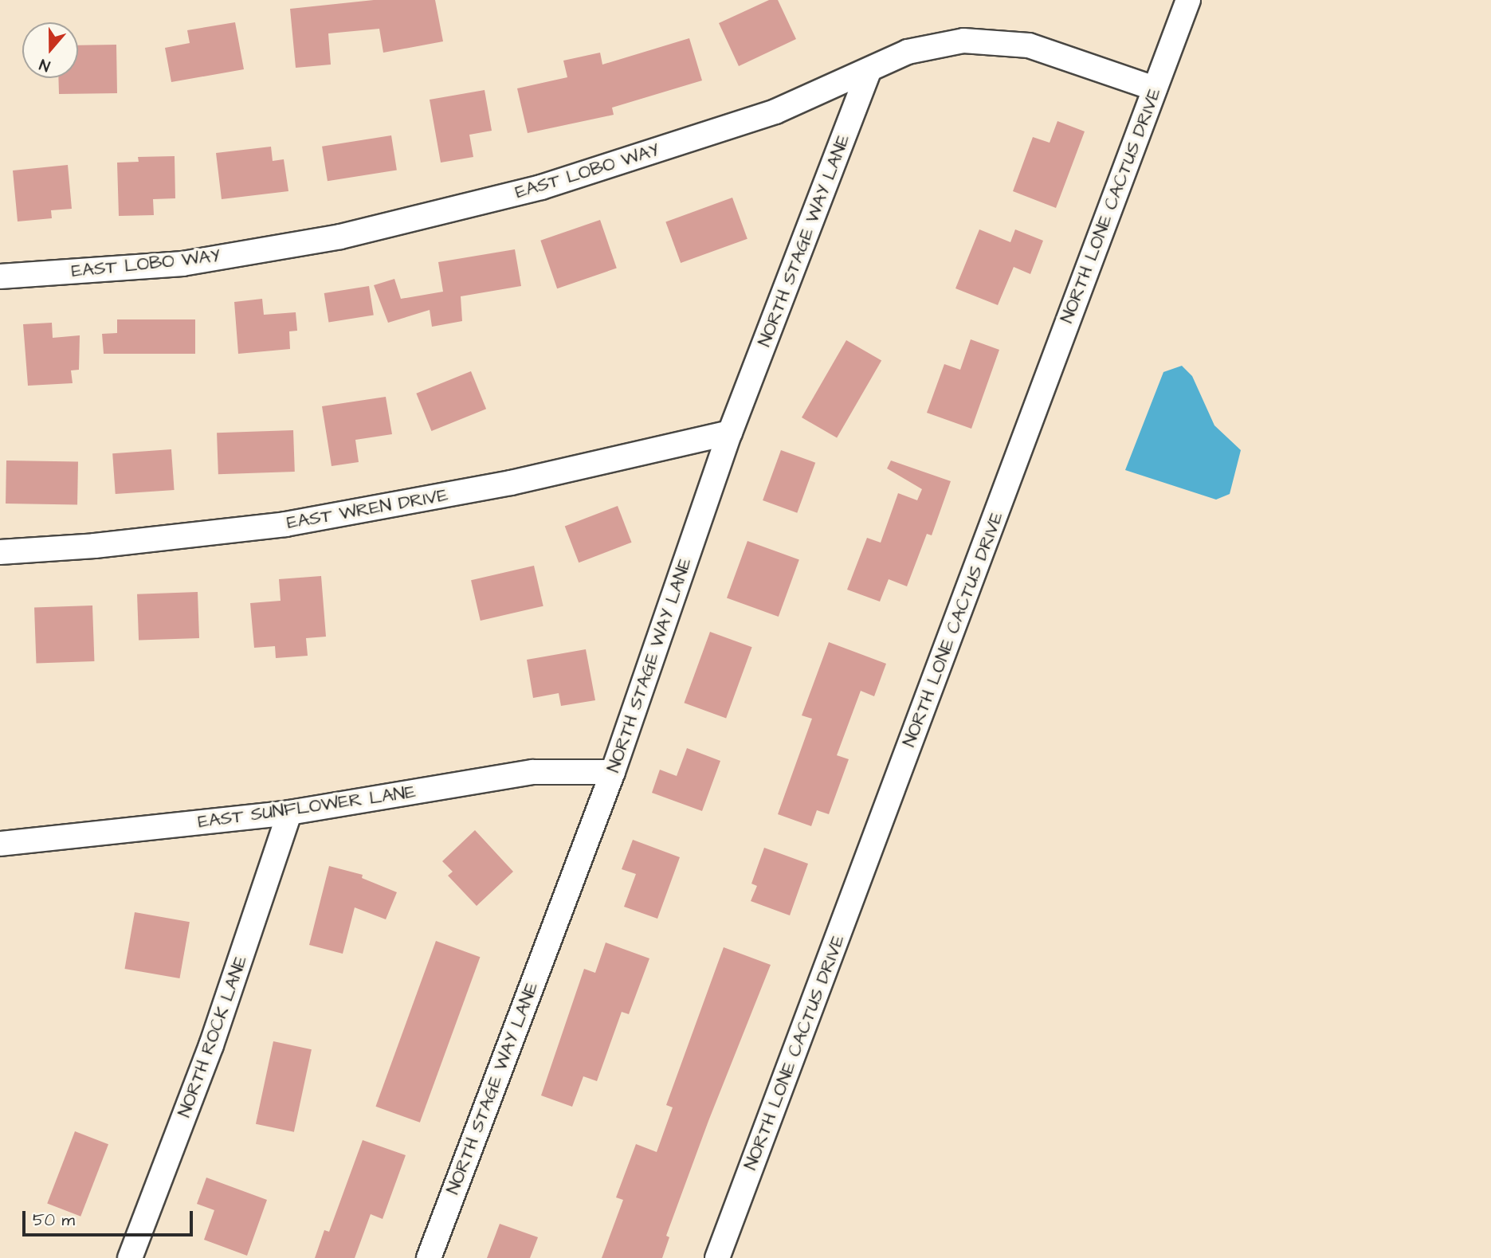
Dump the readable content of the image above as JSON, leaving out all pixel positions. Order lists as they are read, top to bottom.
{
  "streets": {
    "street": [
      "EAST LOBO WAY",
      "NORTH LONE CACTUS DRIVE",
      "NORTH STAGE WAY LANE",
      "EAST WREN DRIVE",
      "EAST SUNFLOWER LANE",
      "NORTH ROCK LANE"
    ]
  },
  "crossings": [
    ["EAST LOBO WAY", "NORTH LONE CACTUS DRIVE"],
    ["EAST LOBO WAY", "NORTH STAGE WAY LANE"],
    ["NORTH STAGE WAY LANE", "EAST WREN DRIVE"],
    ["NORTH STAGE WAY LANE", "EAST SUNFLOWER LANE"],
    ["EAST SUNFLOWER LANE", "NORTH ROCK LANE"]
  ],
  "scale_bar": "50 m",
  "north": "bottom"
}
